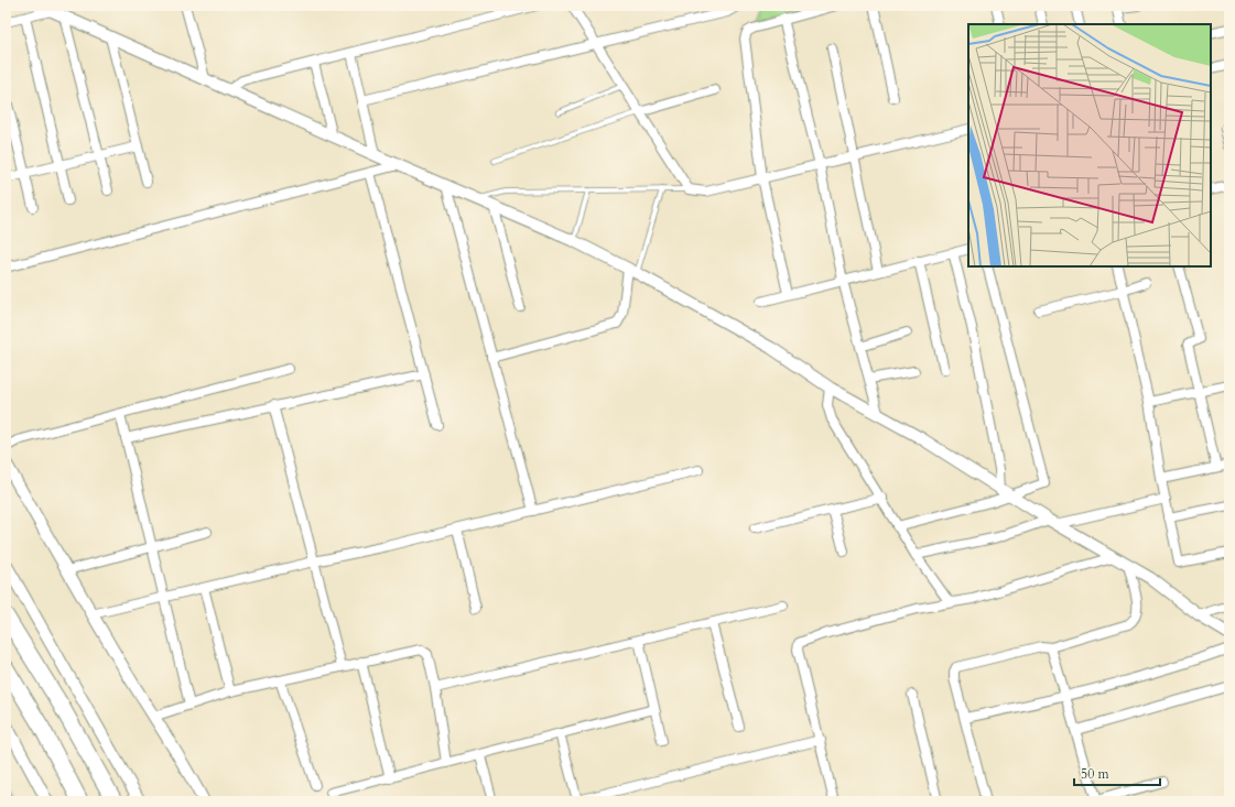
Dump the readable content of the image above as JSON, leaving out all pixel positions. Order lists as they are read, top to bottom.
{
  "scale_bar": "50 m"
}
